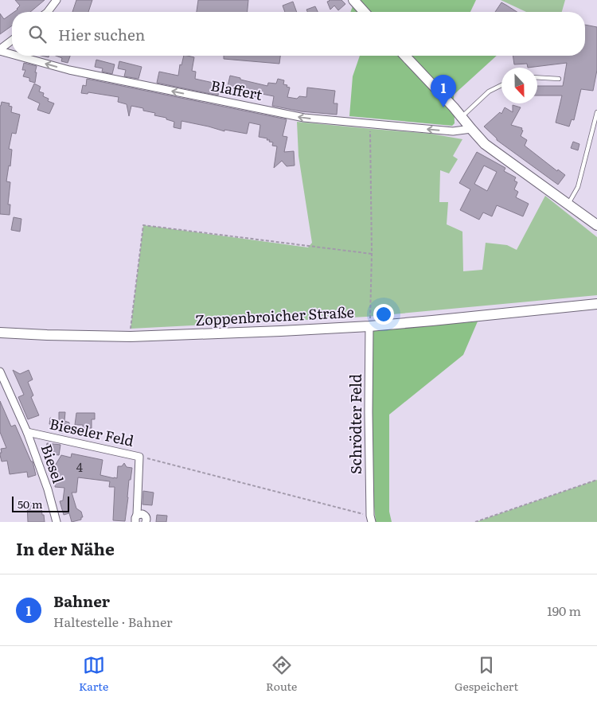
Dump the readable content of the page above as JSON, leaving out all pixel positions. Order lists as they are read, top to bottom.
{
  "streets": {
    "main road": ["Zoppenbroicher Straße"],
    "street": [
      "Blaffert",
      "Schrödter Feld",
      "Bieseler Feld",
      "Biesel"
    ]
  },
  "crossings": [
    ["Zoppenbroicher Straße", "Schrödter Feld"],
    ["Bieseler Feld", "Biesel"]
  ],
  "one_way": ["Blaffert"],
  "house_numbers": ["4"],
  "scale_bar": "50 m",
  "north": "bottom",
  "page": {
    "search": "Hier suchen",
    "pins": "1",
    "scale": "50 m",
    "heading": "In der Nähe",
    "list": [
      {
        "mark": "1",
        "name": "Bahner",
        "note": "Haltestelle · Bahner",
        "value": "190 m"
      }
    ],
    "nav": ["Karte", "Route", "Gespeichert"]
  }
}
